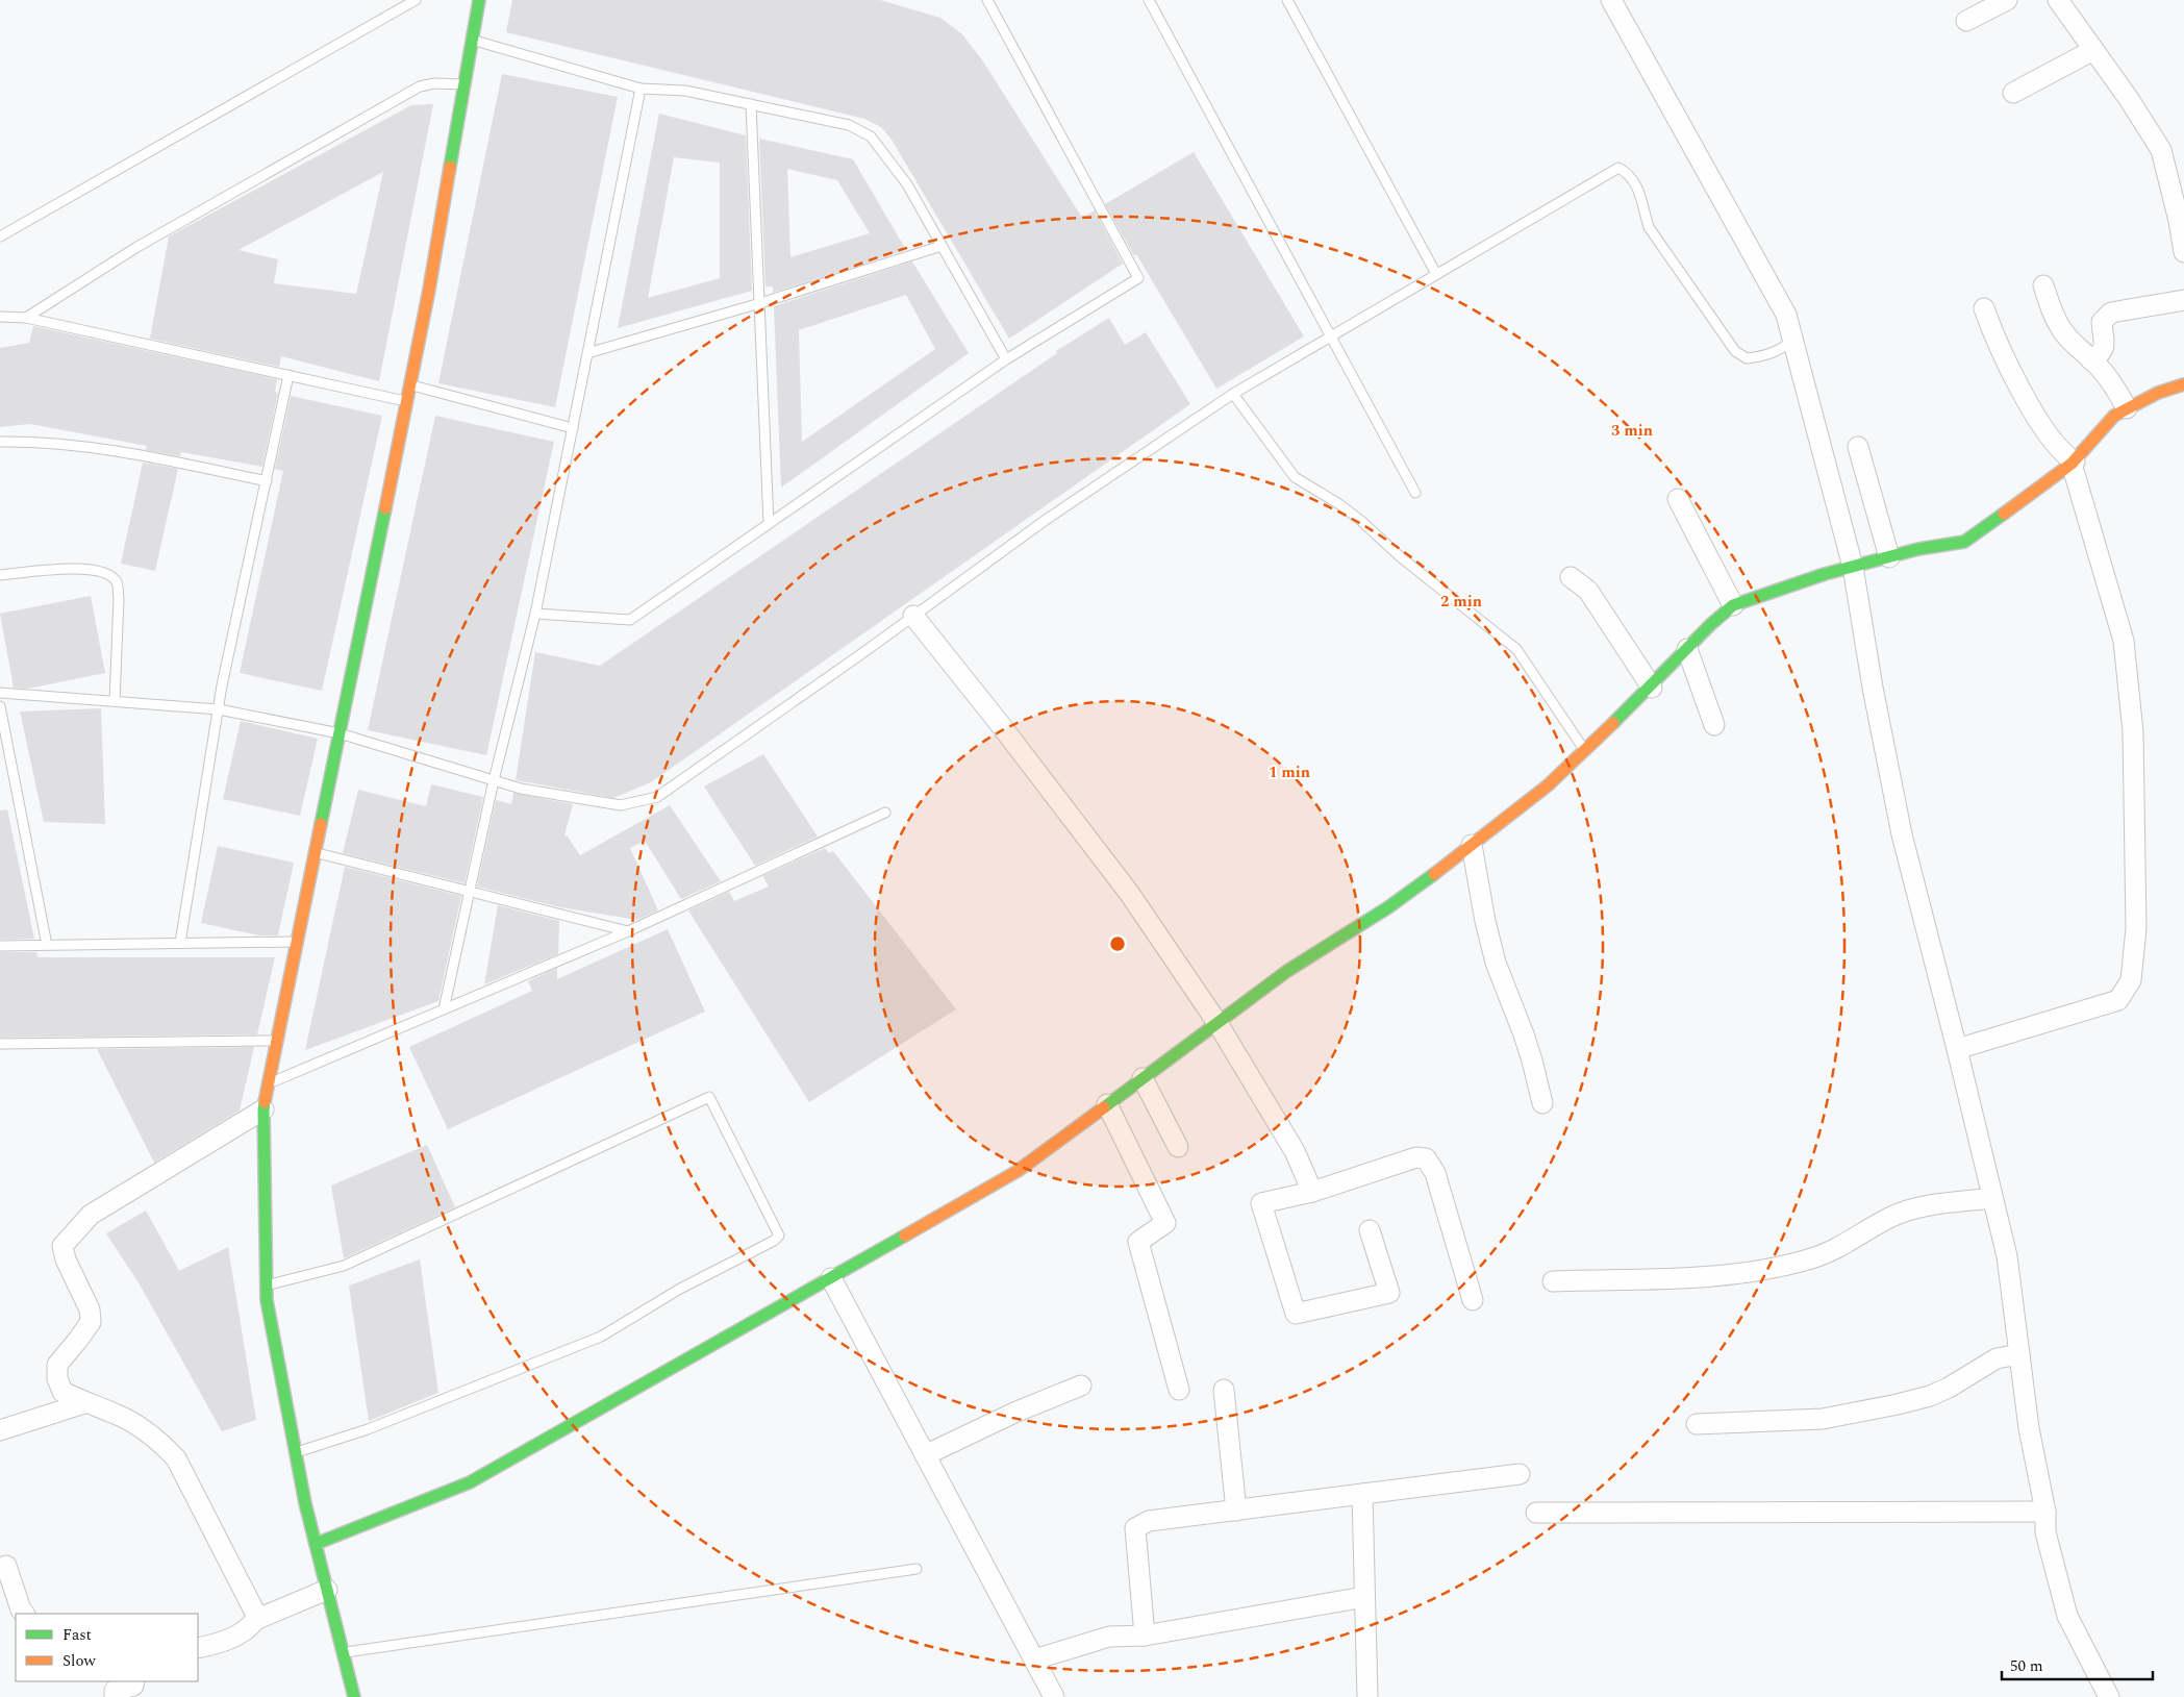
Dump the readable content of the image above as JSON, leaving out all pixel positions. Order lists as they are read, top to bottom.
{
  "legend": ["Fast", "Slow"],
  "scale_bar": "50 m",
  "rings": ["3 min", "2 min", "1 min"]
}
